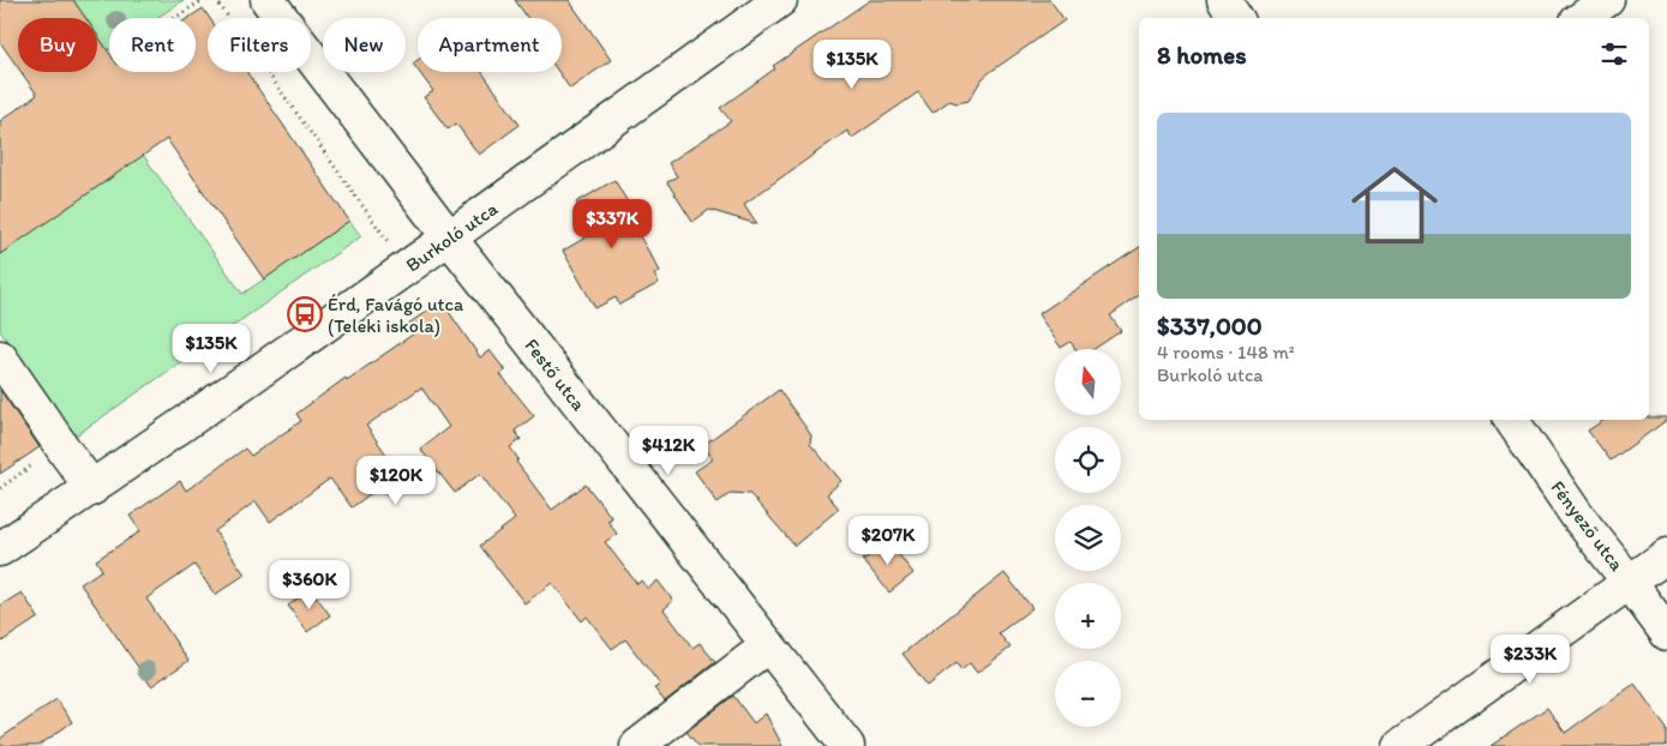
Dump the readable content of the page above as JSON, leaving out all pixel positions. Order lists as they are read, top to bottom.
{
  "streets": {
    "street": ["Burkoló utca", "Festő utca", "Fényező utca"]
  },
  "crossings": [
    ["Burkoló utca", "Festő utca"]
  ],
  "places": {
    "bus stop": ["Érd, Favágó utca (Teleki iskola)"]
  },
  "north": "top",
  "page": {
    "chip": [
      "Buy",
      "Rent",
      "Filters",
      "New",
      "Apartment"
    ],
    "heading": "8 homes",
    "price": [
      "$135K",
      "$337K",
      "$135K",
      "$412K",
      "$120K",
      "$207K",
      "$360K",
      "$233K"
    ],
    "list": [
      {
        "name": "$337,000",
        "note": "4 rooms · 148 m² · Burkoló utca"
      }
    ],
    "map_buttons": ["+", "−"]
  }
}
